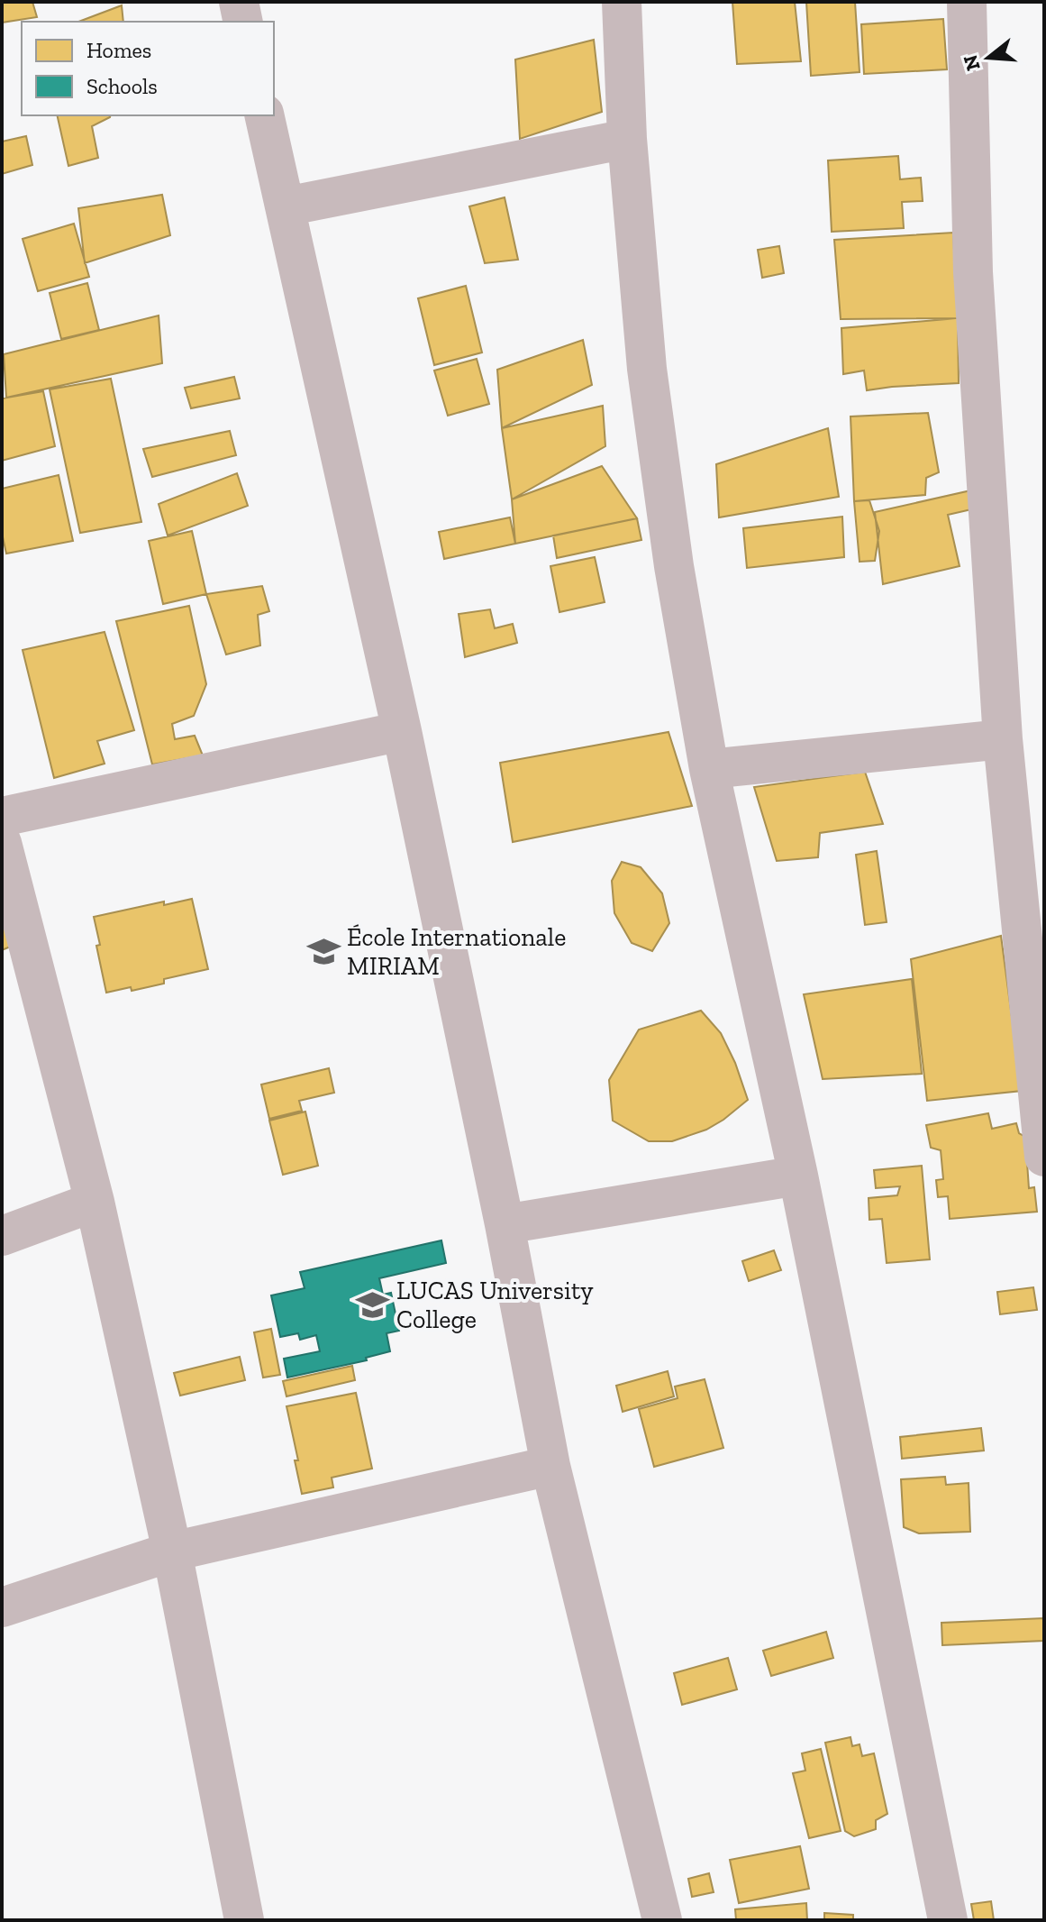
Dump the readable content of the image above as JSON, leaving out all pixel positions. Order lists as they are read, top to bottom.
{
  "places": {
    "school or university": ["École Internationale MIRIAM", "LUCAS University College"]
  },
  "legend": ["Homes", "Schools"],
  "north": "left"
}
